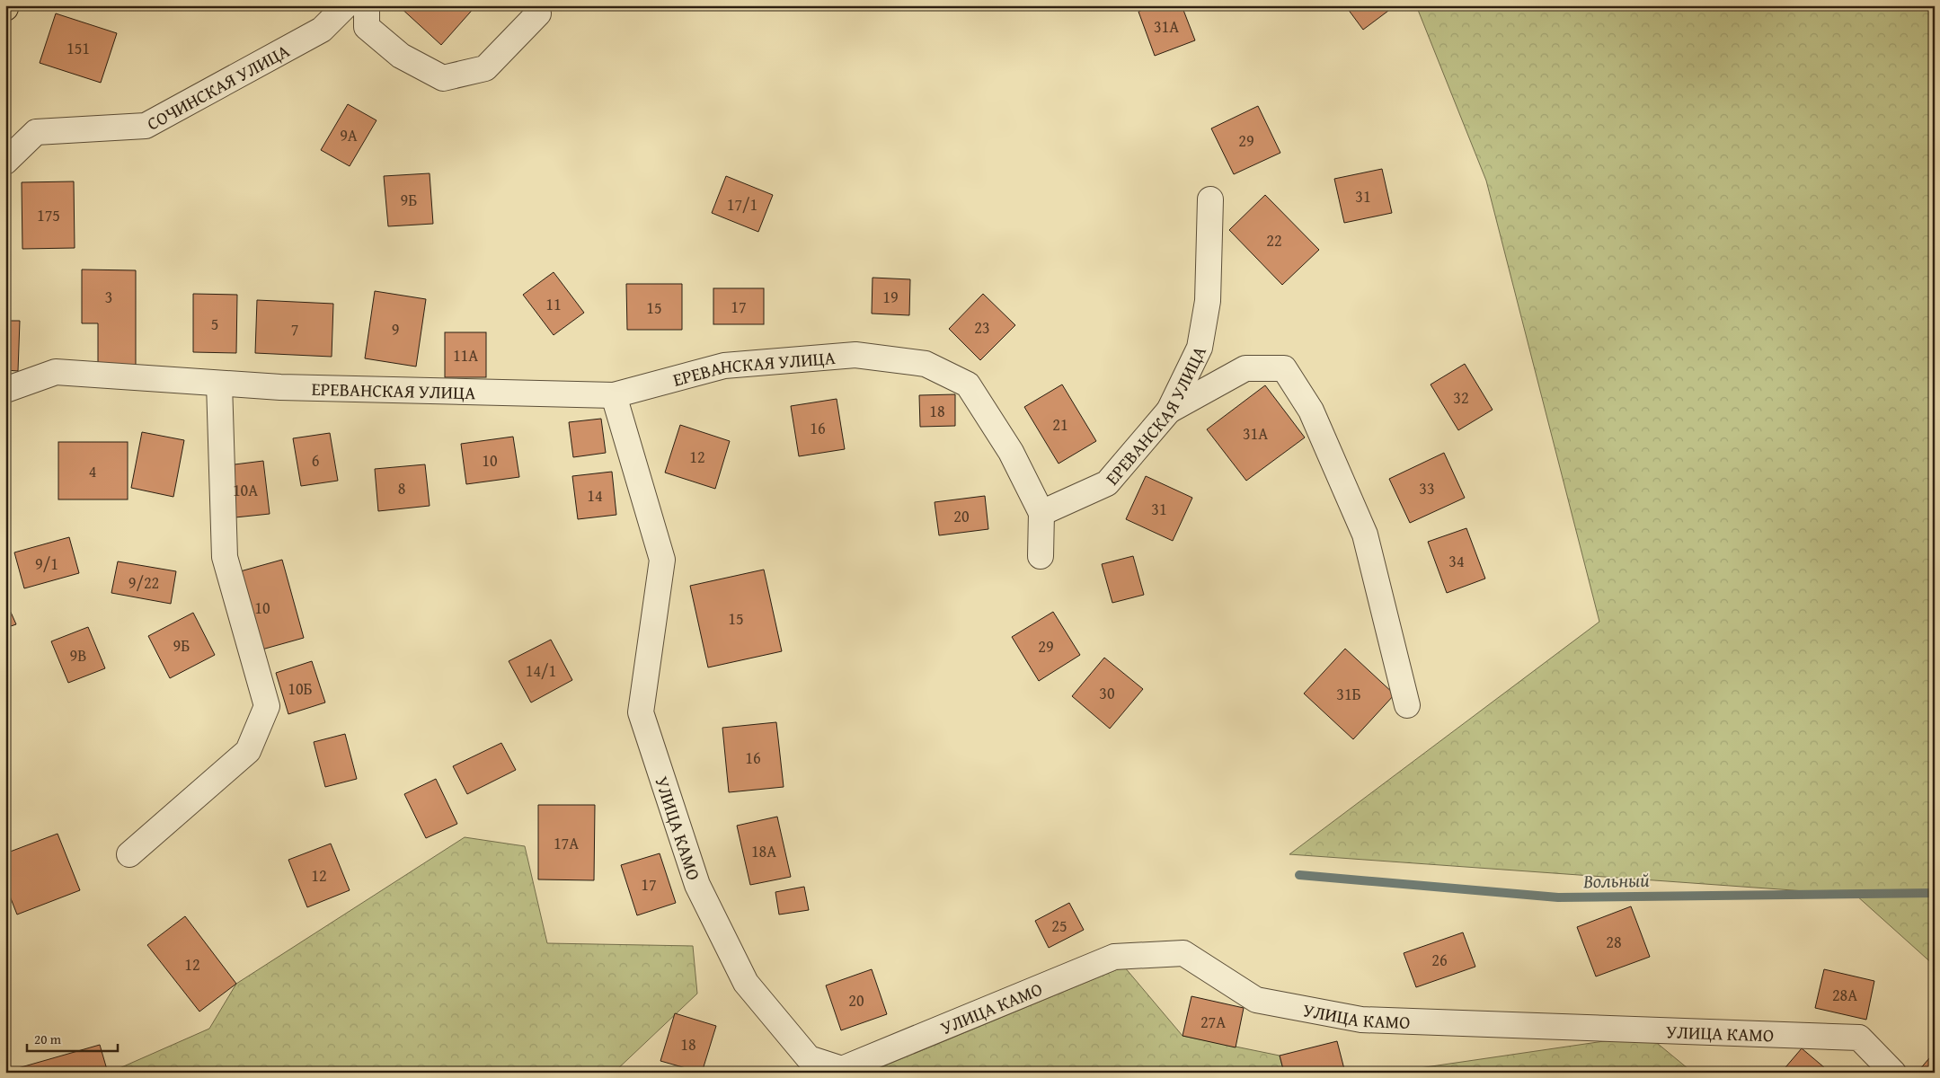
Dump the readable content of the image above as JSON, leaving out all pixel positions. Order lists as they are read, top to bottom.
{
  "streets": {
    "street": ["СОЧИНСКАЯ УЛИЦА", "ЕРЕВАНСКАЯ УЛИЦА", "УЛИЦА КАМО"]
  },
  "crossings": [
    ["ЕРЕВАНСКАЯ УЛИЦА", "УЛИЦА КАМО"]
  ],
  "water": ["Вольный"],
  "house_numbers": [
    "31А",
    "151",
    "9А",
    "29",
    "31",
    "9Б",
    "17/1",
    "175",
    "22",
    "3",
    "19",
    "11",
    "17",
    "15",
    "5",
    "23",
    "7",
    "9",
    "11А",
    "32",
    "18",
    "21",
    "16",
    "31А",
    "12",
    "6",
    "10",
    "4",
    "8",
    "33",
    "10А",
    "14",
    "31",
    "20",
    "34",
    "9/1",
    "9/22",
    "10",
    "15",
    "9Б",
    "29",
    "9В",
    "14/1",
    "10Б",
    "30",
    "31Б",
    "16",
    "17А",
    "18А",
    "12",
    "17",
    "25",
    "28",
    "26",
    "12",
    "28А",
    "20",
    "27А",
    "18"
  ],
  "scale_bar": "20 m"
}
